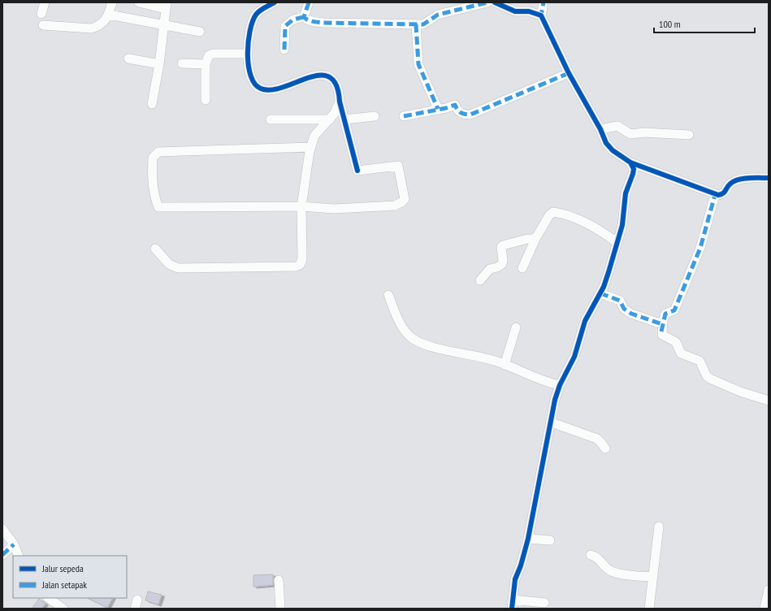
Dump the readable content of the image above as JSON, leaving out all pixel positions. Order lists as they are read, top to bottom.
{
  "legend": ["Jalur sepeda", "Jalan setapak"],
  "scale_bar": "100 m"
}
